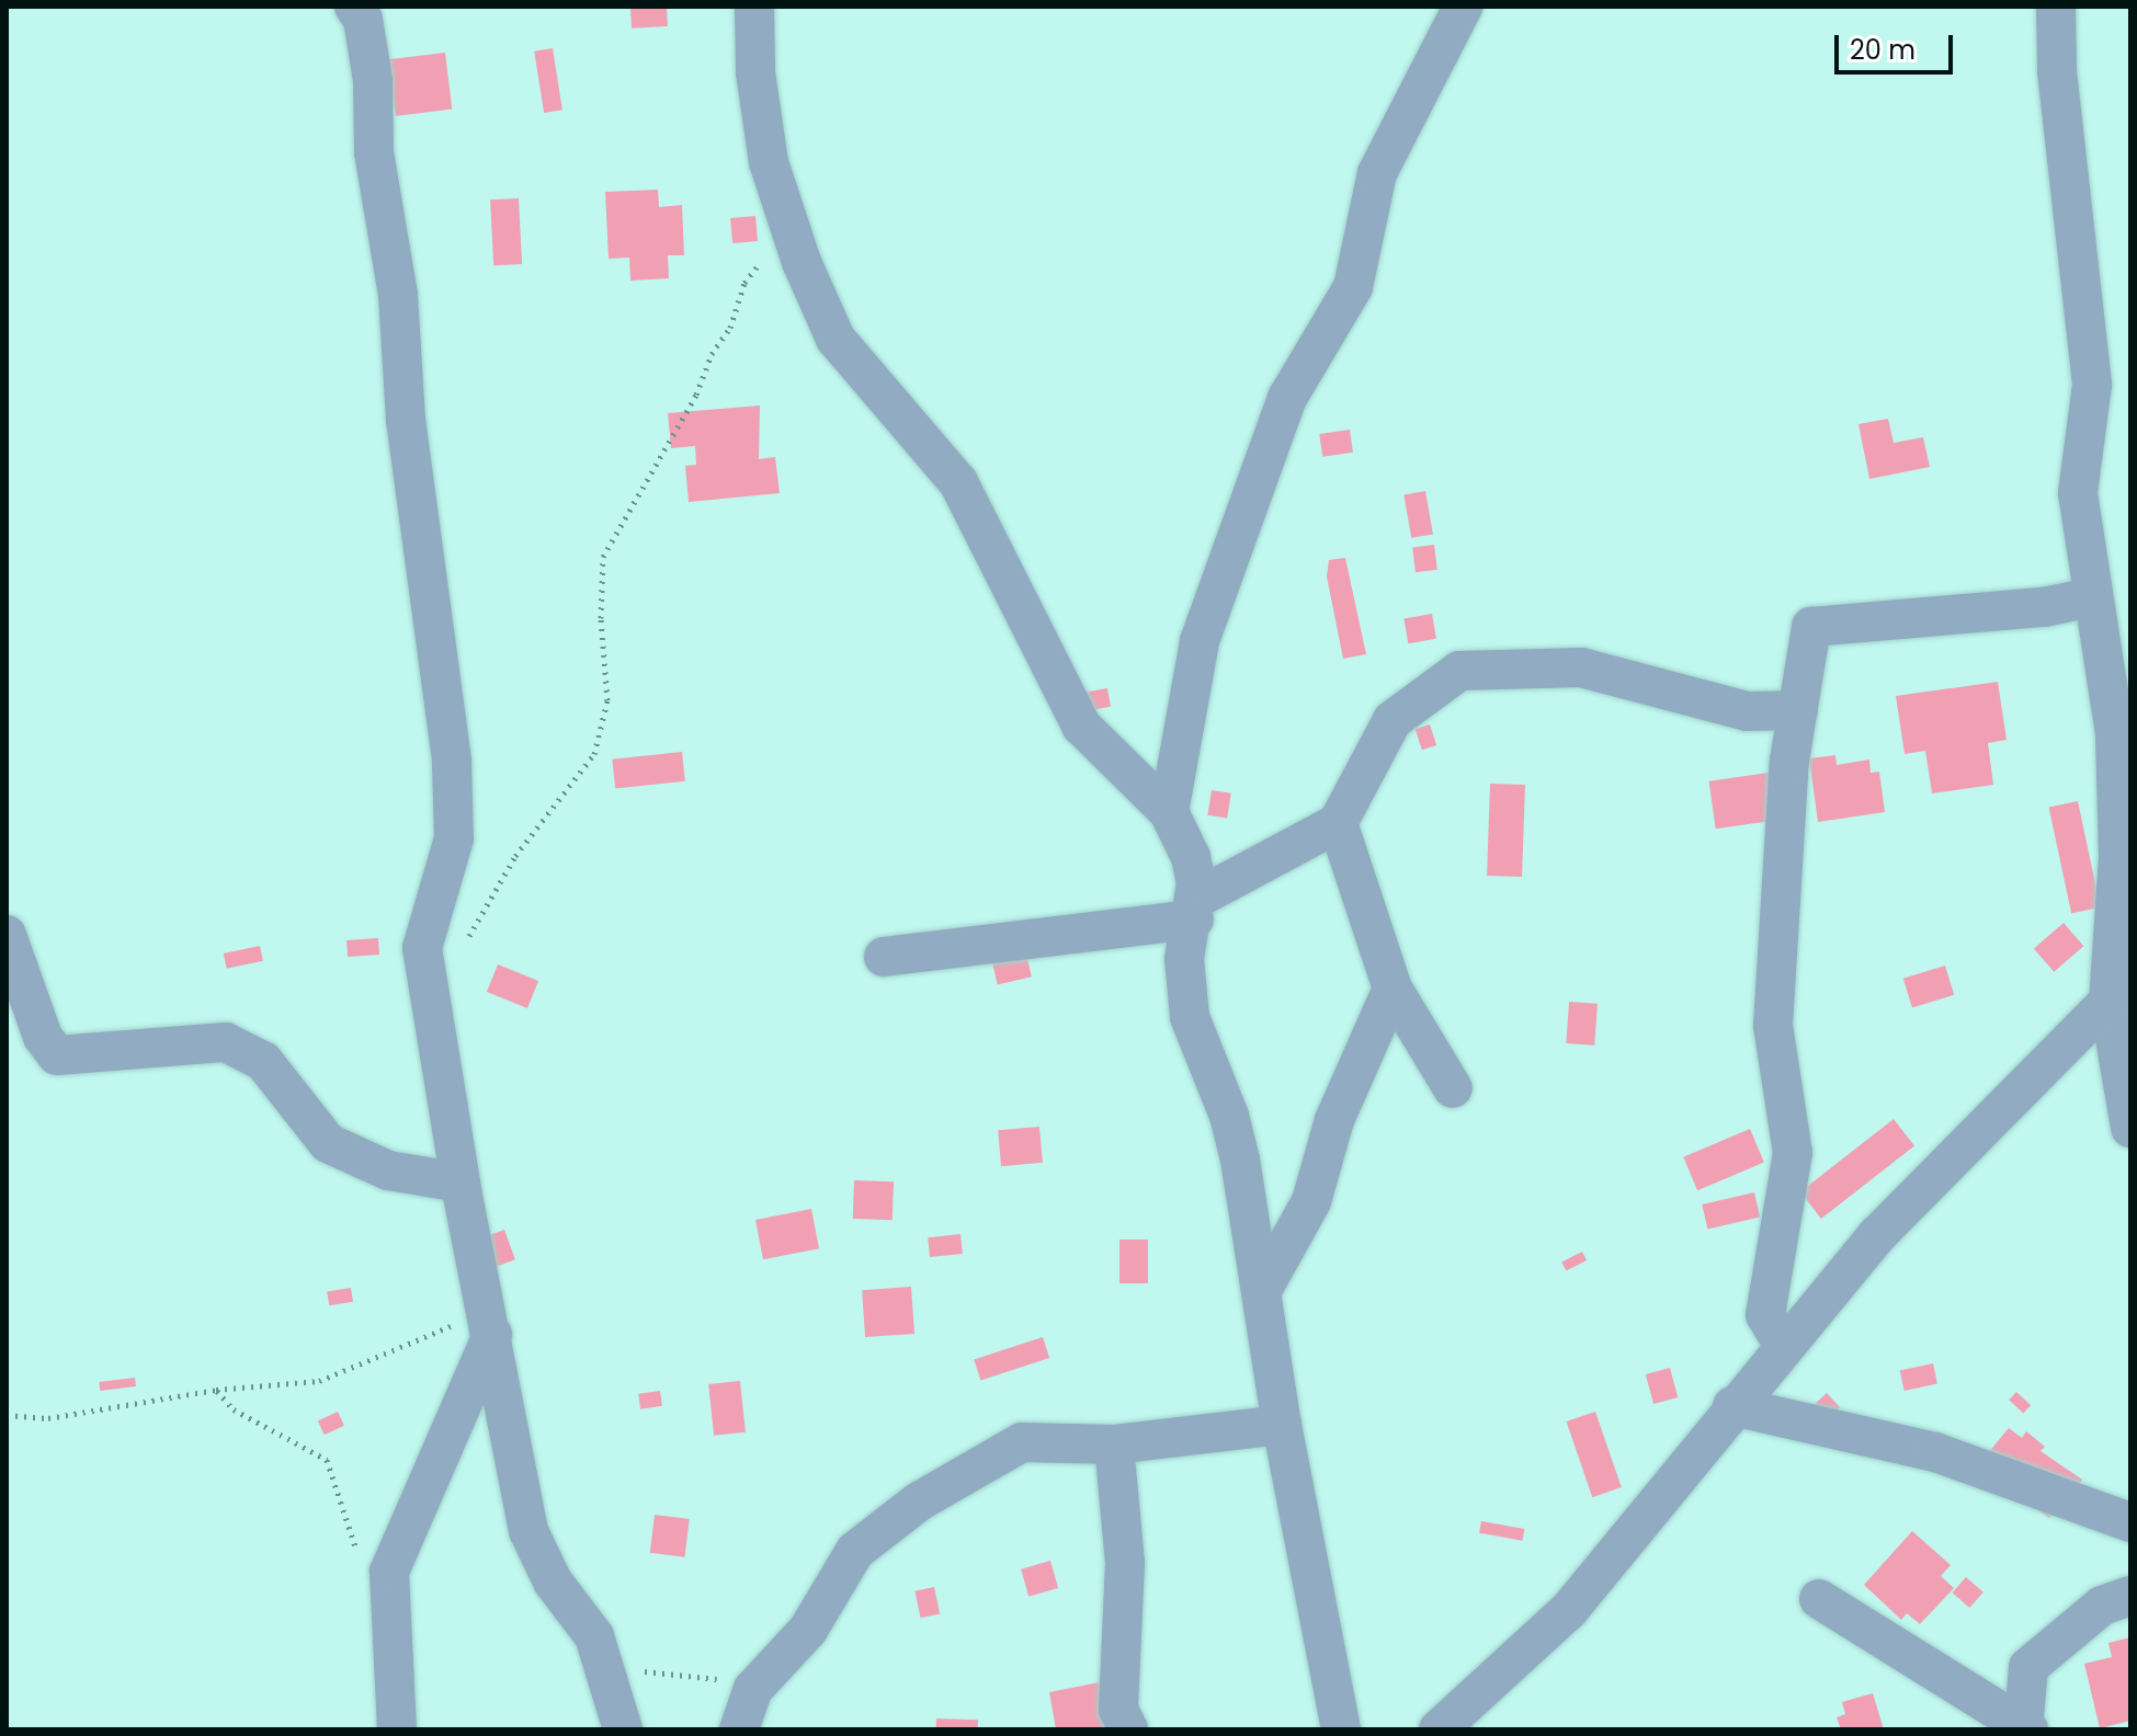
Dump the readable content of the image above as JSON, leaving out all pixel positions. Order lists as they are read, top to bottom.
{
  "scale_bar": "20 m"
}
